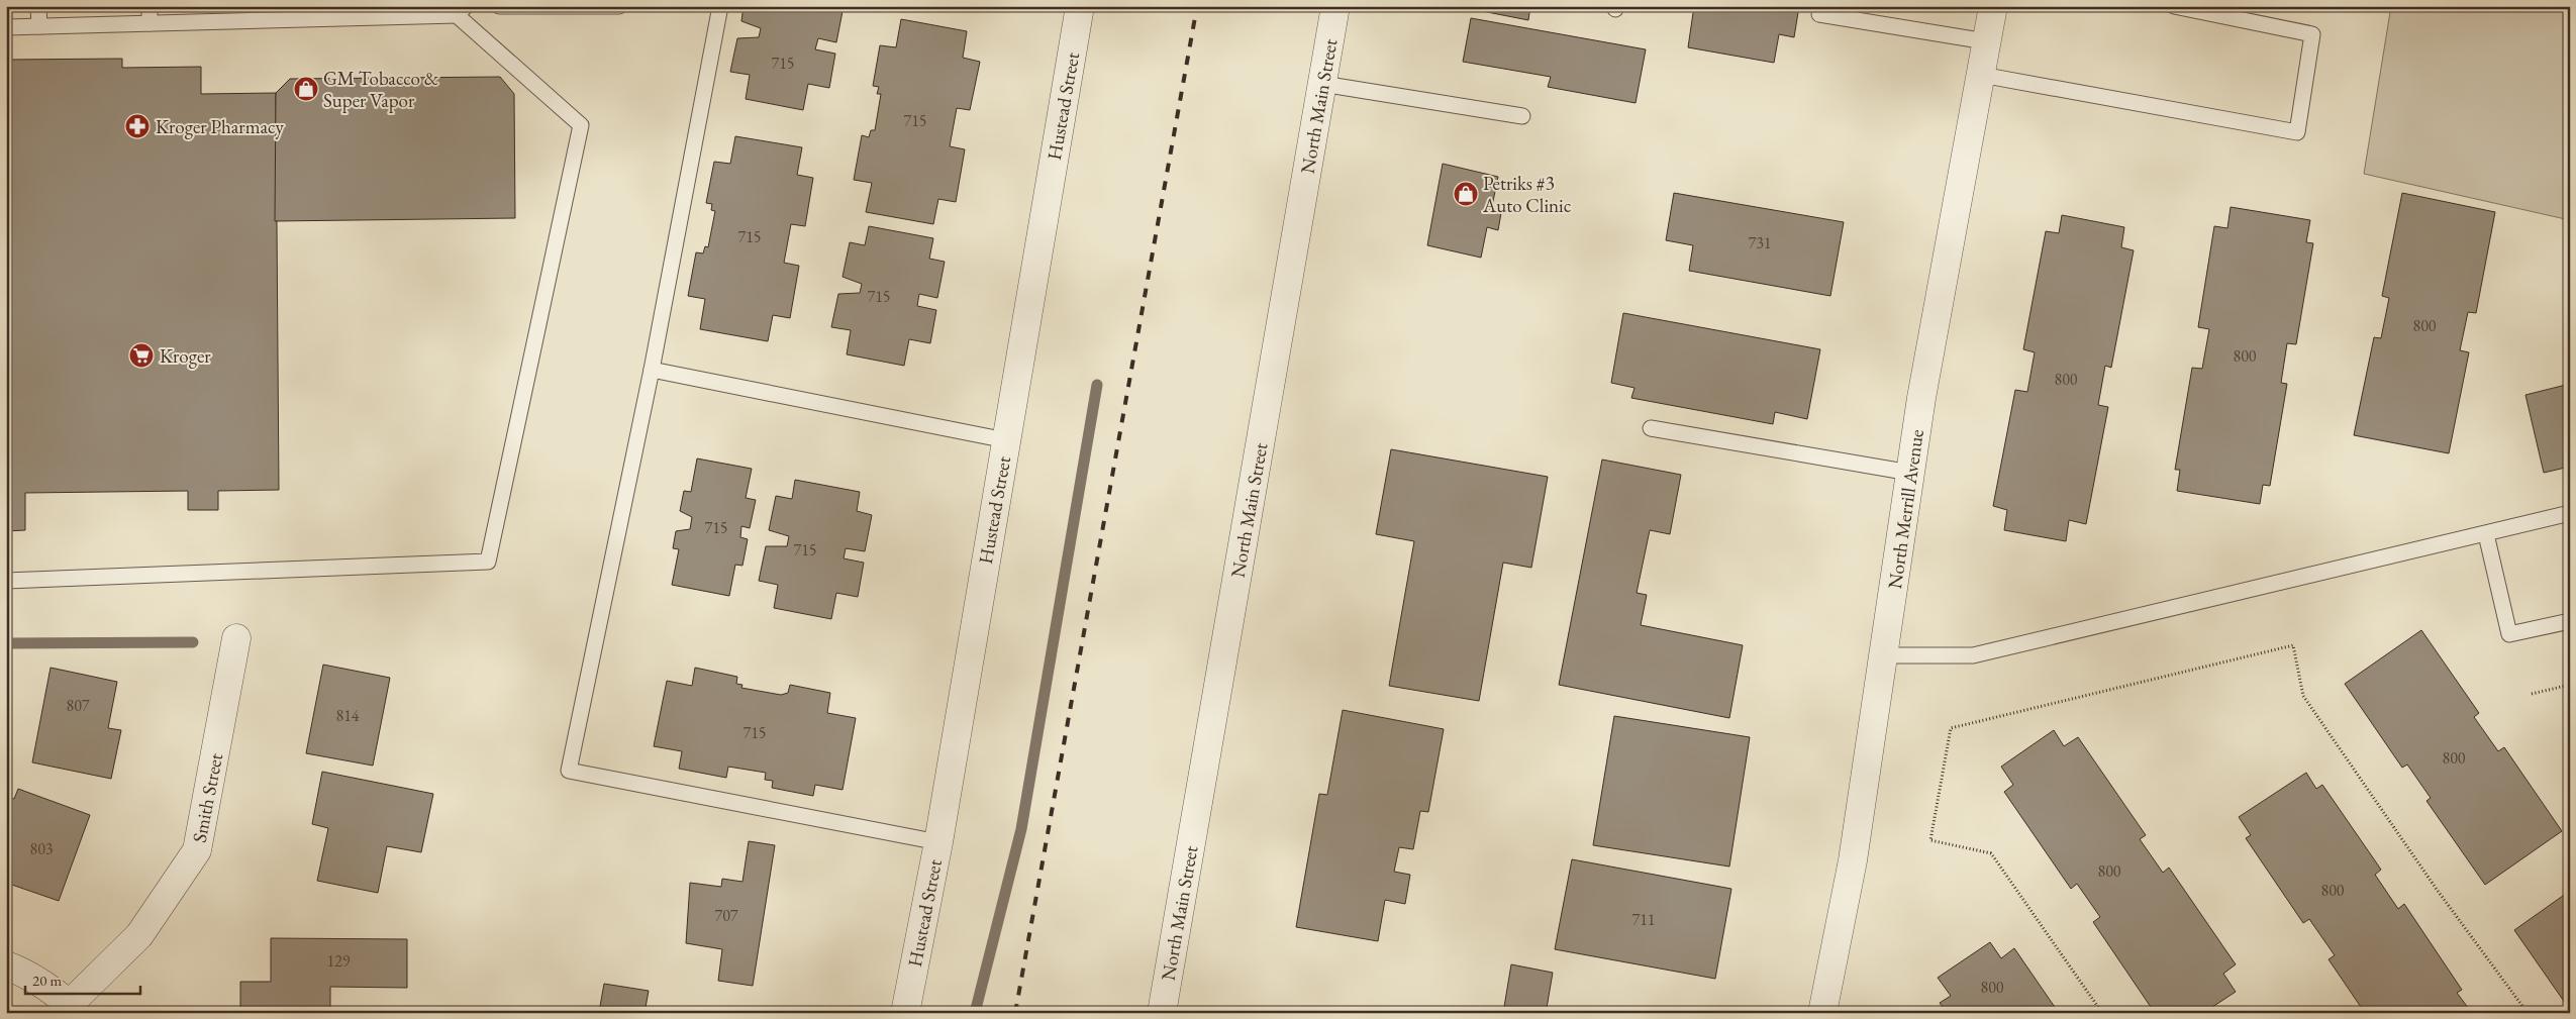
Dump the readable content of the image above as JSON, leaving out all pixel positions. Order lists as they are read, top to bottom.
{
  "streets": {
    "street": [
      "Hustead Street",
      "North Main Street",
      "North Merrill Avenue",
      "Smith Street"
    ]
  },
  "places": {
    "shop": ["GM Tobacco & Super Vapor", "Petriks #3 Auto Clinic"],
    "pharmacy": ["Kroger Pharmacy"],
    "supermarket": ["Kroger"]
  },
  "house_numbers": [
    "715",
    "715",
    "715",
    "731",
    "715",
    "800",
    "800",
    "800",
    "715",
    "715",
    "807",
    "814",
    "715",
    "800",
    "803",
    "800",
    "800",
    "707",
    "711",
    "129",
    "800"
  ],
  "scale_bar": "20 m"
}
